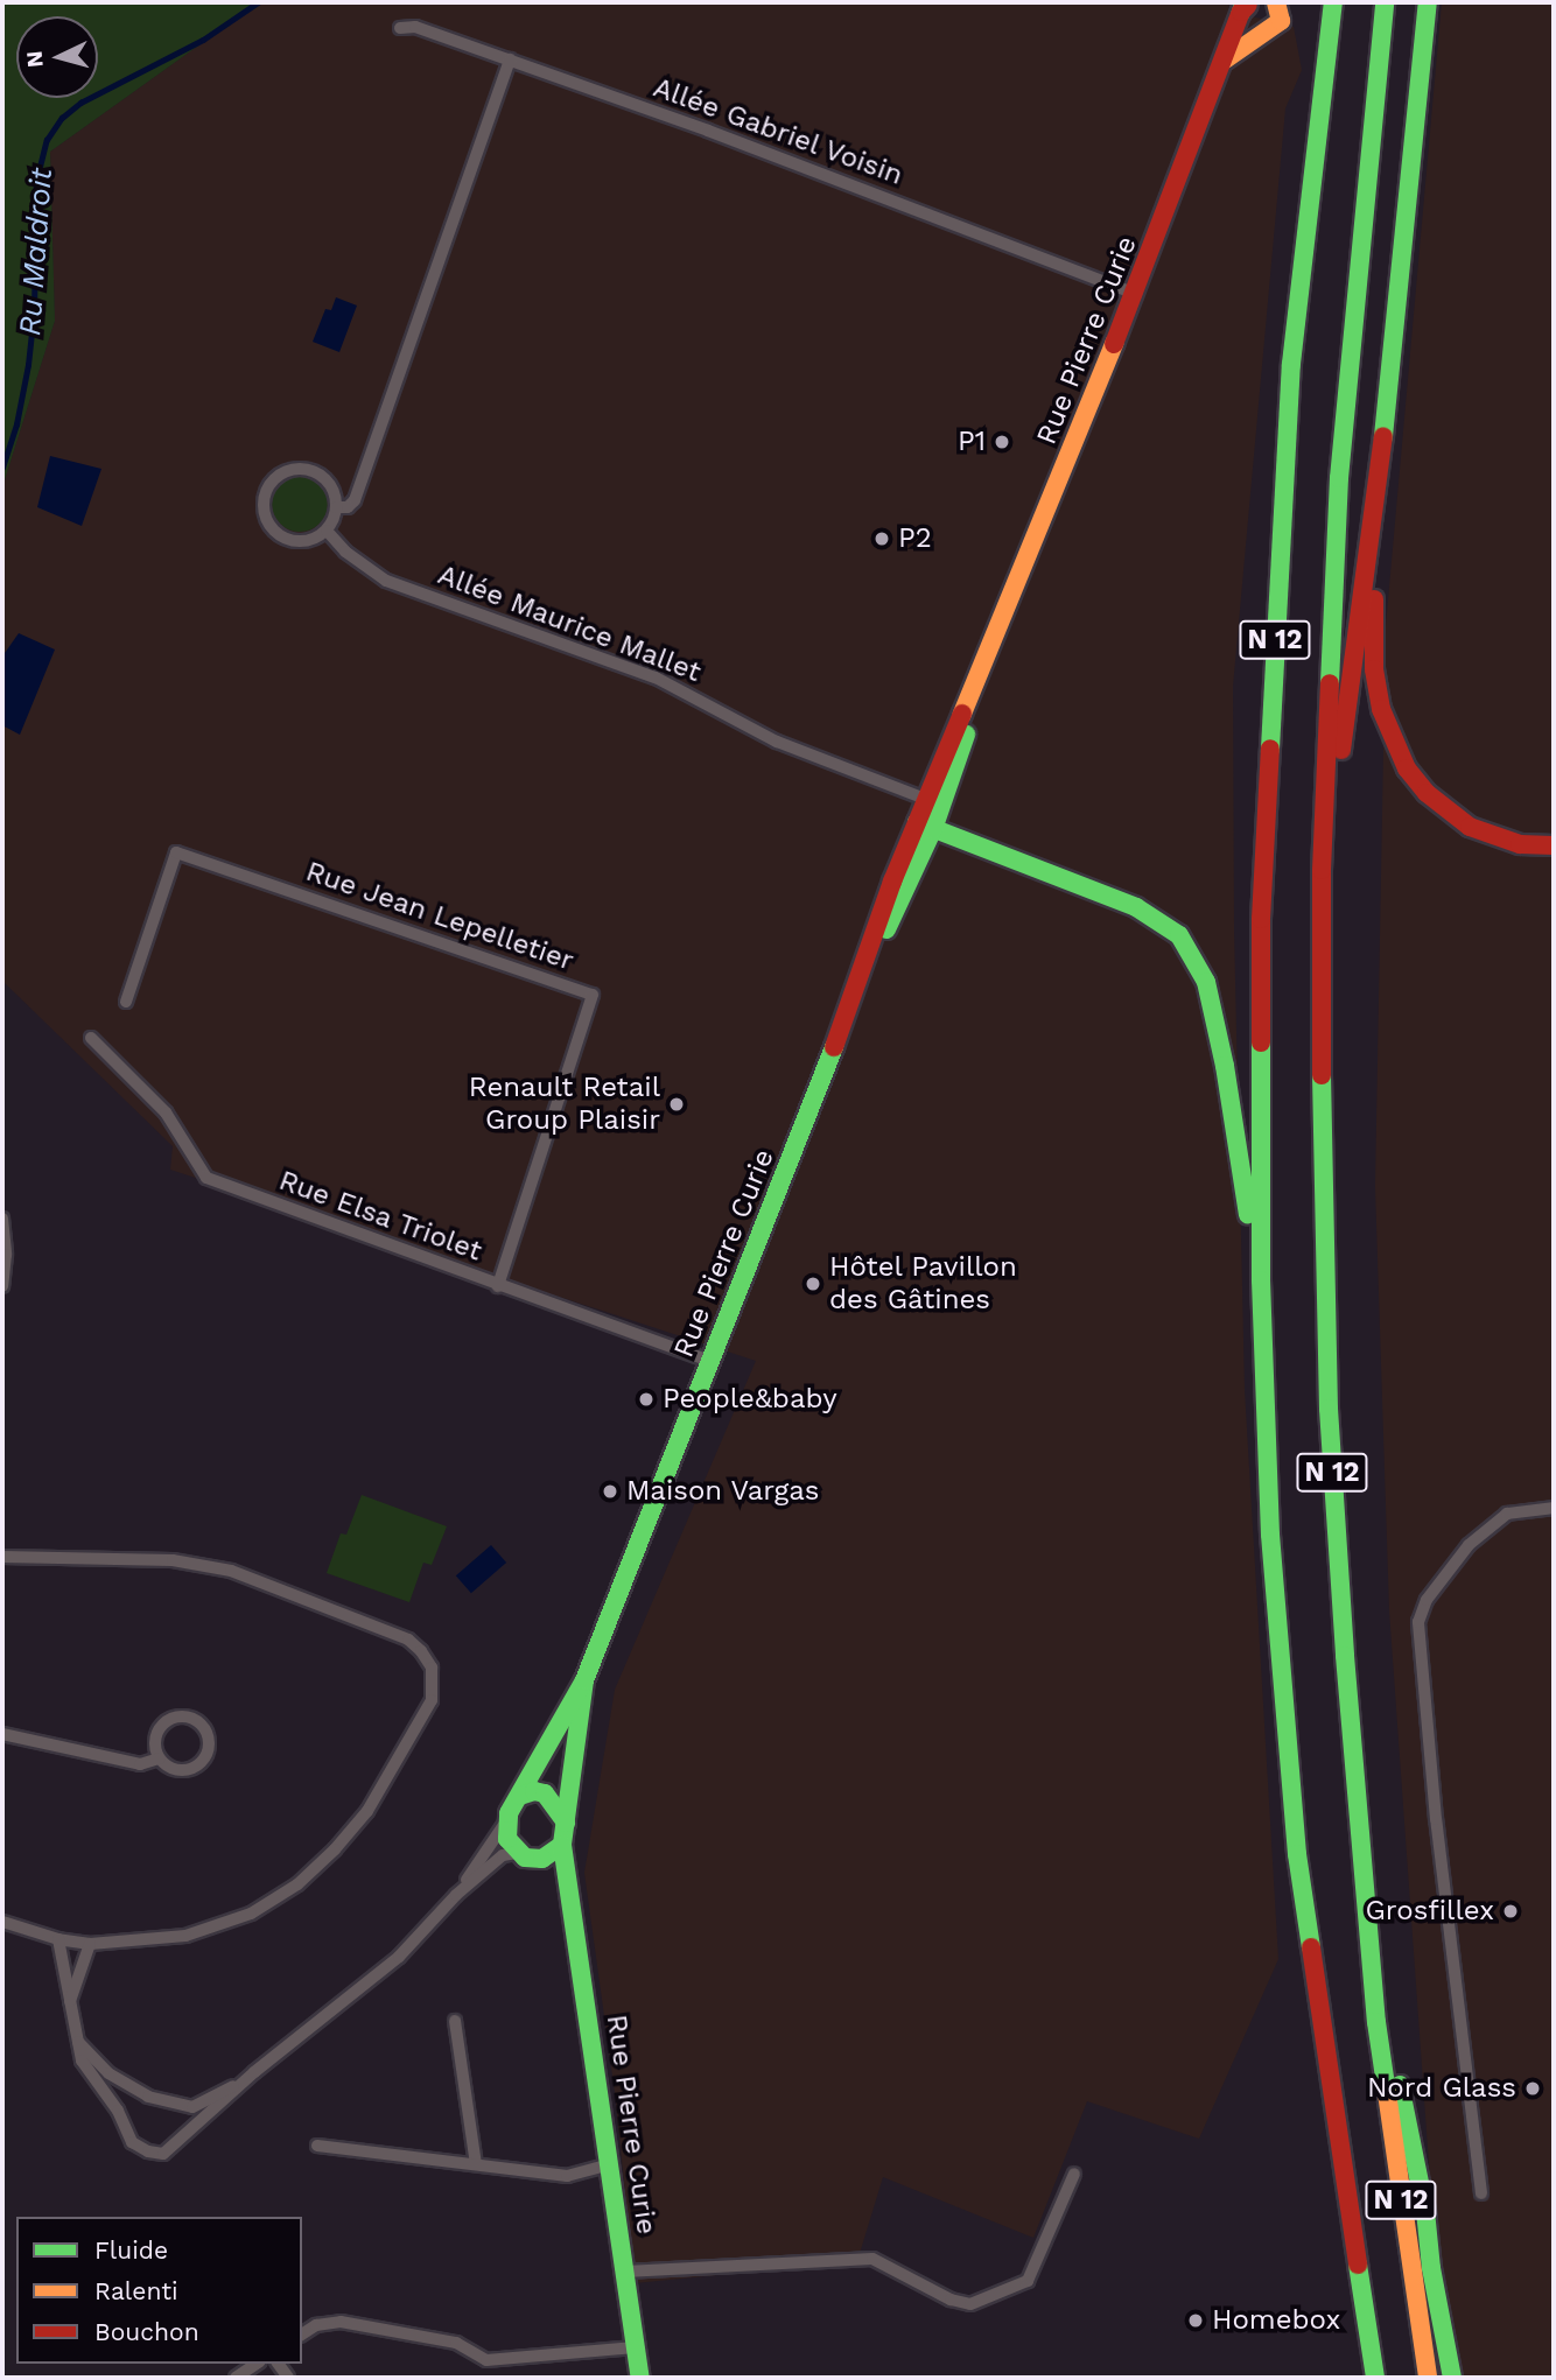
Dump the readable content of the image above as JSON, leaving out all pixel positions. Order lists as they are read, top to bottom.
{
  "streets": {
    "main road": ["Rue Pierre Curie", "N 12"],
    "street": [
      "Allée Gabriel Voisin",
      "Allée Maurice Mallet",
      "Rue Jean Lepelletier",
      "Rue Elsa Triolet"
    ]
  },
  "crossings": [
    ["Allée Gabriel Voisin", "Rue Pierre Curie"],
    ["Rue Pierre Curie", "Allée Maurice Mallet"],
    ["Rue Pierre Curie", "Rue Elsa Triolet"],
    ["Rue Jean Lepelletier", "Rue Elsa Triolet"]
  ],
  "water": ["Ru Maldroit"],
  "places": [
    "P1",
    "P2",
    "Renault Retail Group Plaisir",
    "Hôtel Pavillon des Gâtines",
    "People&baby",
    "Maison Vargas",
    "Grosfillex",
    "Nord Glass",
    "Homebox"
  ],
  "legend": ["Fluide", "Ralenti", "Bouchon"],
  "north": "left"
}
